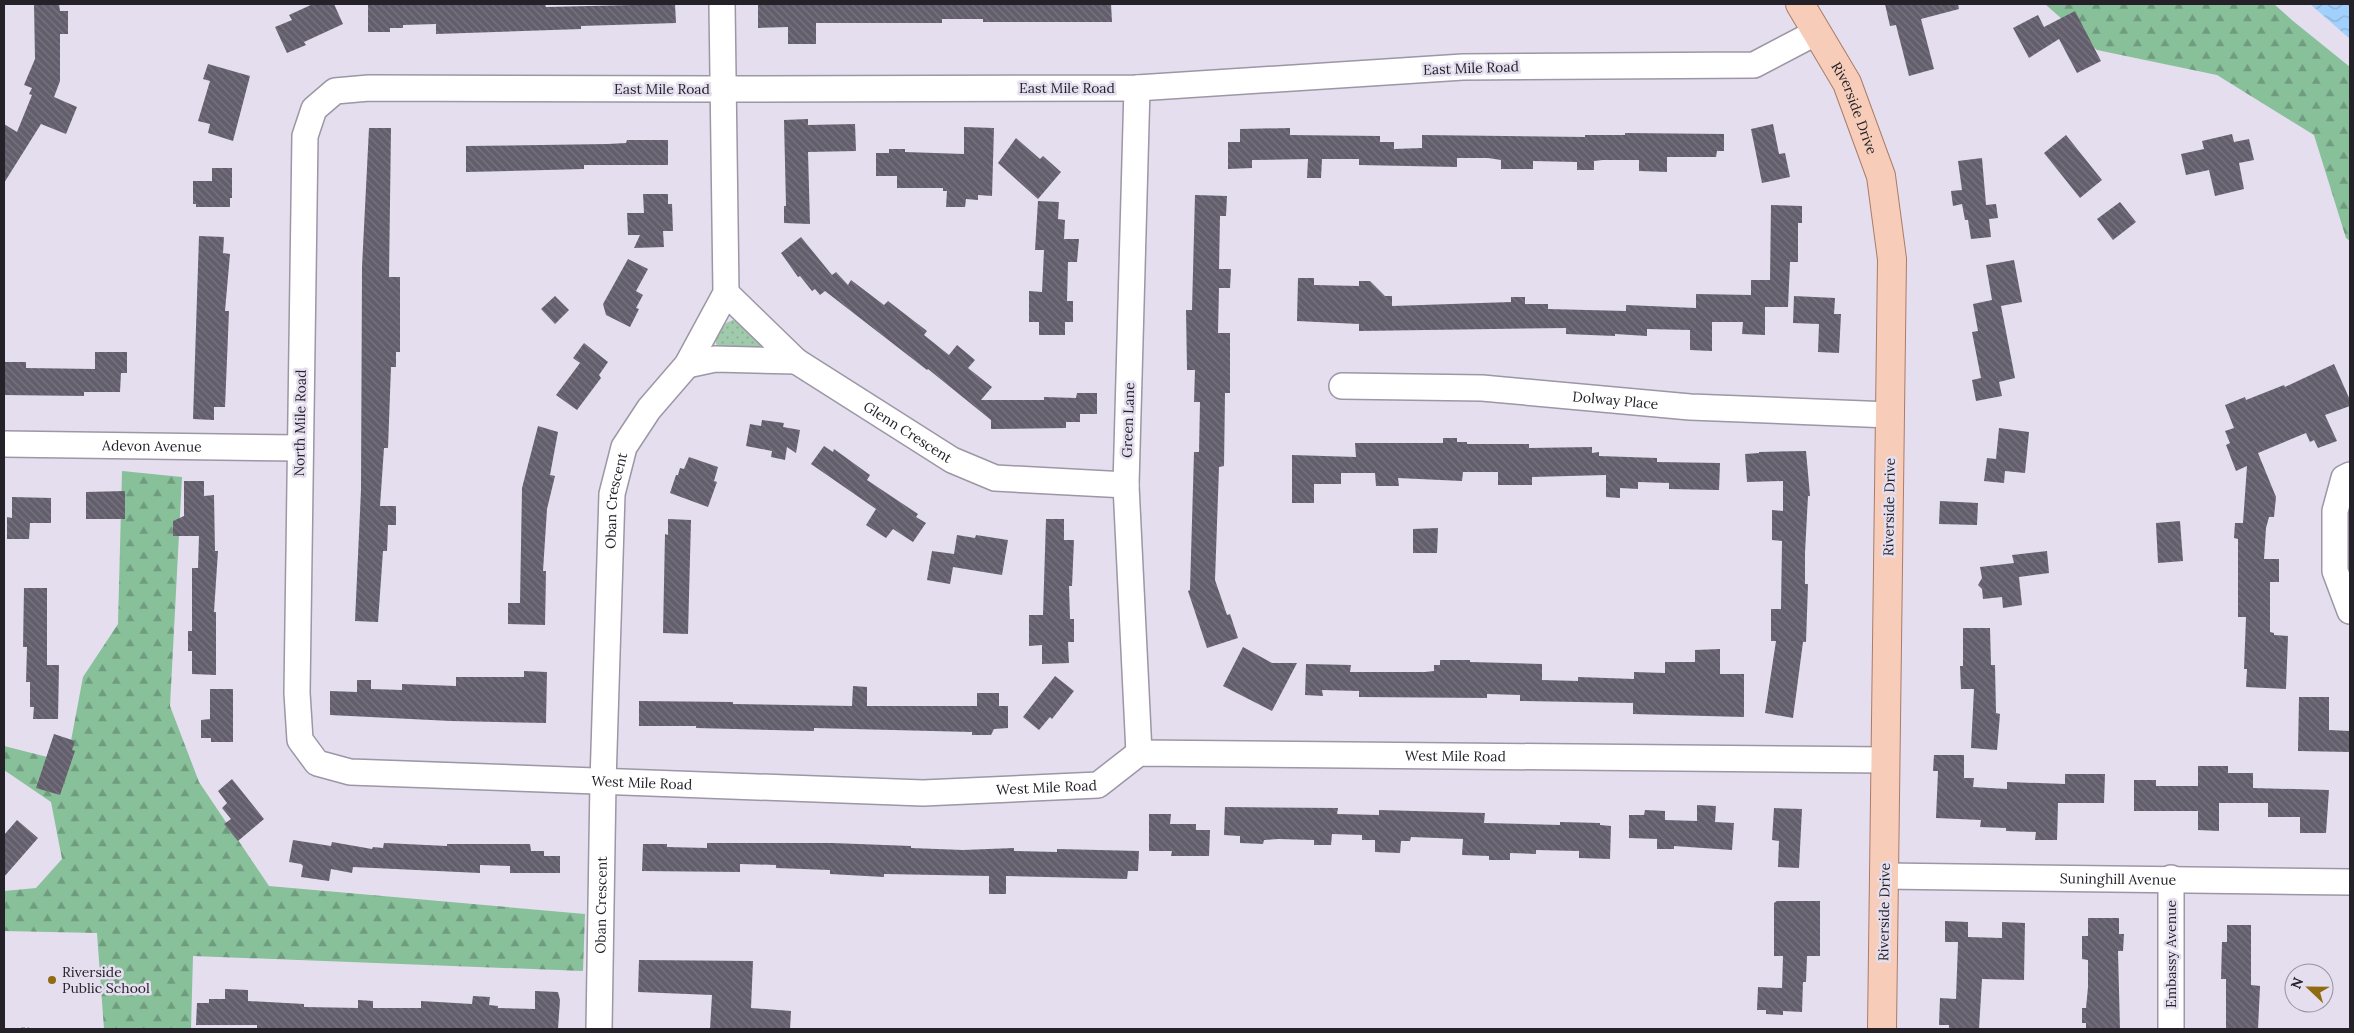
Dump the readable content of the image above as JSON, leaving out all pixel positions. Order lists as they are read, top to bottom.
{
  "streets": {
    "main road": ["Riverside Drive"],
    "street": [
      "East Mile Road",
      "Dolway Place",
      "Green Lane",
      "North Mile Road",
      "Glenn Crescent",
      "Adevon Avenue",
      "Oban Crescent",
      "West Mile Road",
      "Suninghill Avenue",
      "Embassy Avenue"
    ]
  },
  "crossings": [
    ["East Mile Road", "Riverside Drive"],
    ["East Mile Road", "Green Lane"],
    ["East Mile Road", "North Mile Road"],
    ["East Mile Road", "Oban Crescent"],
    ["Riverside Drive", "Dolway Place"],
    ["Riverside Drive", "West Mile Road"],
    ["Riverside Drive", "Suninghill Avenue"],
    ["Green Lane", "Glenn Crescent"],
    ["Green Lane", "West Mile Road"],
    ["North Mile Road", "Adevon Avenue"],
    ["North Mile Road", "West Mile Road"],
    ["Glenn Crescent", "Oban Crescent"],
    ["Oban Crescent", "West Mile Road"],
    ["Suninghill Avenue", "Embassy Avenue"]
  ],
  "places": ["Riverside Public School"],
  "north": "left"
}
